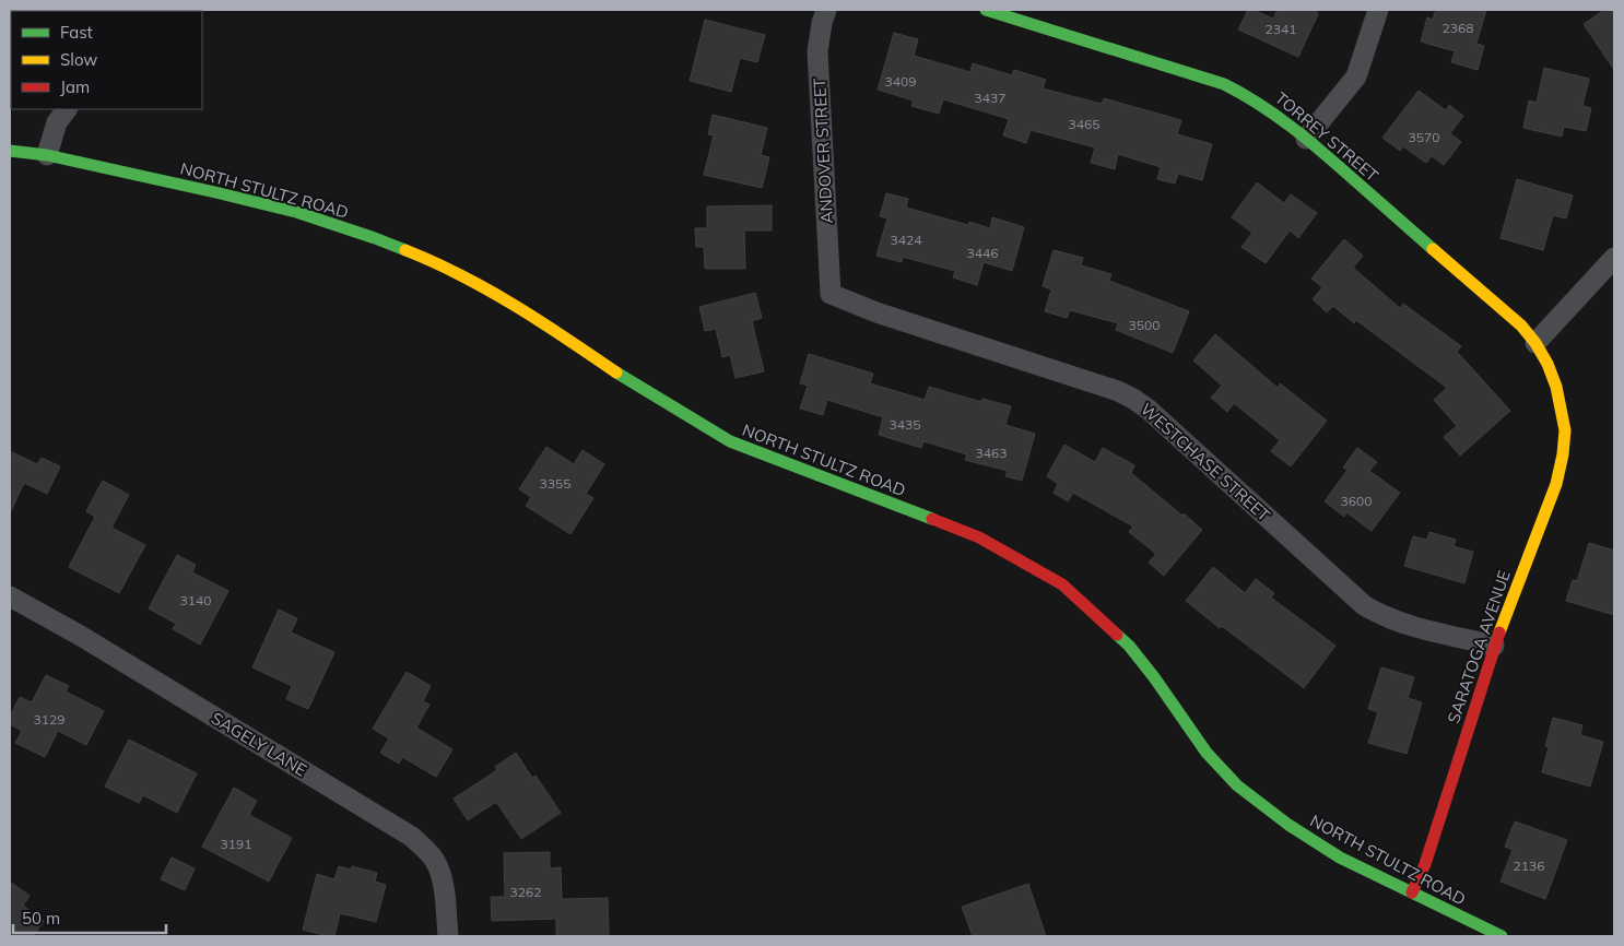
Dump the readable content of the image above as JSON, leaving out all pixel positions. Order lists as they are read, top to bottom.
{
  "streets": {
    "street": [
      "TORREY STREET",
      "ANDOVER STREET",
      "NORTH STULTZ ROAD",
      "WESTCHASE STREET",
      "SARATOGA AVENUE",
      "SAGELY LANE"
    ]
  },
  "crossings": [
    ["TORREY STREET", "SARATOGA AVENUE"],
    ["ANDOVER STREET", "WESTCHASE STREET"],
    ["NORTH STULTZ ROAD", "SARATOGA AVENUE"],
    ["WESTCHASE STREET", "SARATOGA AVENUE"]
  ],
  "house_numbers": [
    "2368",
    "2341",
    "3409",
    "3437",
    "3465",
    "3570",
    "3424",
    "3446",
    "3500",
    "3435",
    "3463",
    "3355",
    "3600",
    "3140",
    "3129",
    "3191",
    "2136",
    "3262"
  ],
  "legend": ["Fast", "Slow", "Jam"],
  "scale_bar": "50 m"
}
